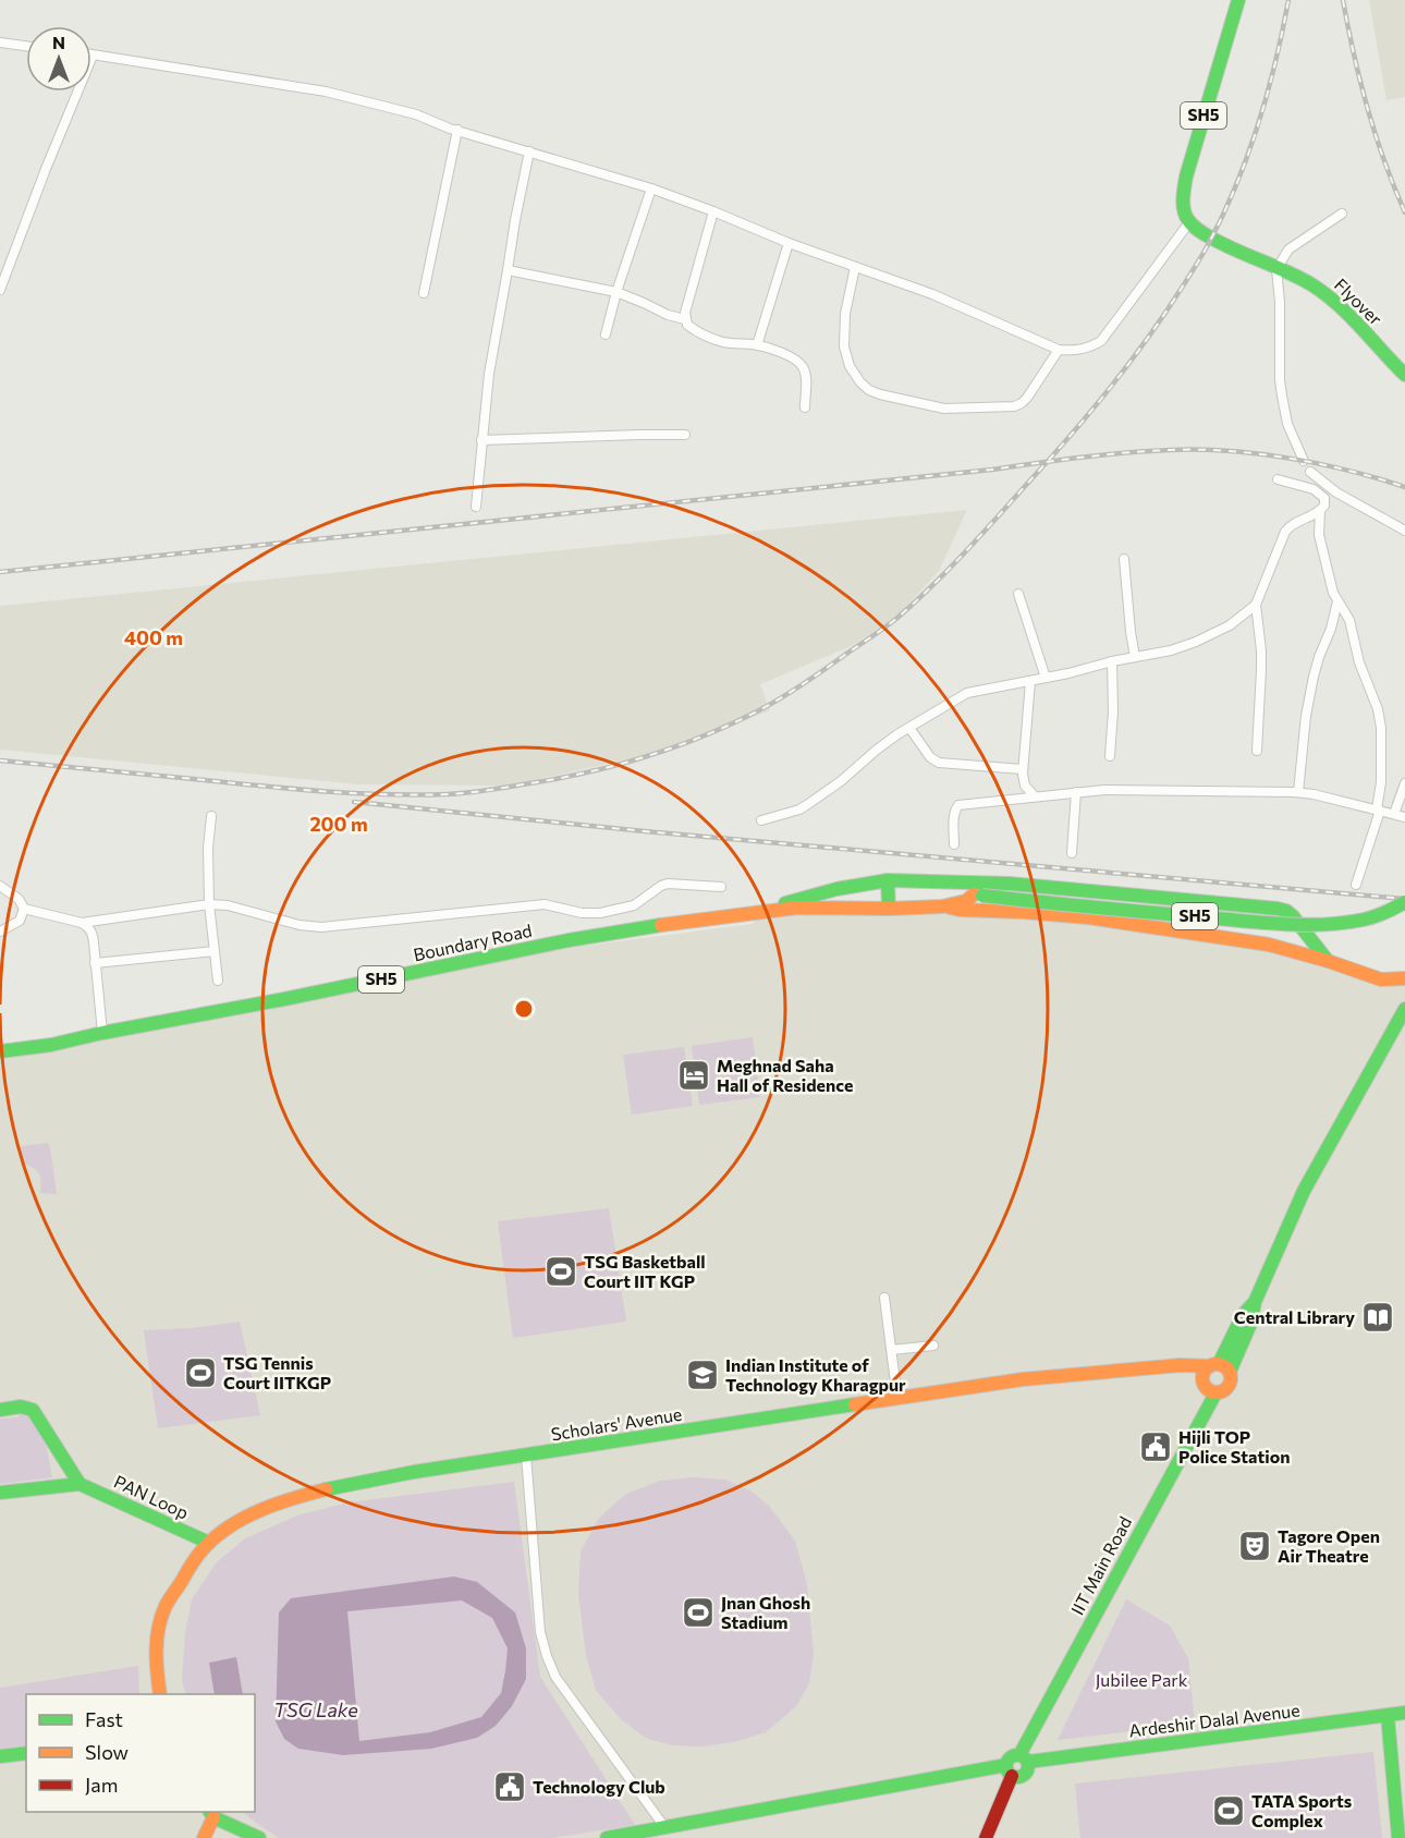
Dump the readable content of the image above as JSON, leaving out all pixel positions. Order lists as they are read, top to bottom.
{
  "streets": {
    "street": [
      "SH5",
      "Flyover",
      "Boundary Road",
      "Scholars' Avenue",
      "PAN Loop",
      "IIT Main Road",
      "Ardeshir Dalal Avenue"
    ]
  },
  "crossings": [
    ["SH5", "Flyover"],
    ["SH5", "Boundary Road"],
    ["Scholars' Avenue", "PAN Loop"],
    ["Scholars' Avenue", "IIT Main Road"],
    ["IIT Main Road", "Ardeshir Dalal Avenue"]
  ],
  "water": ["TSG Lake"],
  "parks": ["Jubilee Park"],
  "places": {
    "hotel": ["Meghnad Saha Hall of Residence"],
    "sports": [
      "TSG Basketball Court IIT KGP",
      "TSG Tennis Court IITKGP",
      "Jnan Ghosh Stadium",
      "TATA Sports Complex"
    ],
    "library": ["Central Library"],
    "school or university": ["Indian Institute of Technology Kharagpur"],
    "public building": ["Hijli TOP Police Station", "Technology Club"],
    "theatre": ["Tagore Open Air Theatre"]
  },
  "legend": ["Fast", "Slow", "Jam"],
  "north": "top",
  "rings": ["400 m", "200 m"]
}
